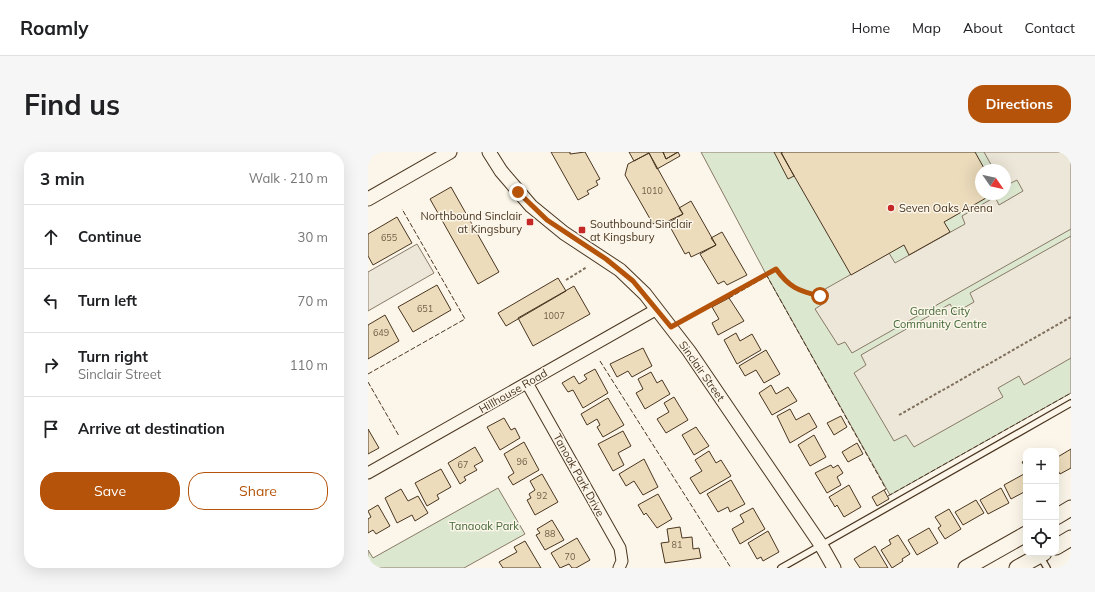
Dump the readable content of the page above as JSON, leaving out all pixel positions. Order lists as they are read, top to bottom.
{
  "streets": {
    "street": ["Sinclair Street", "Hillhouse Road", "Tanoak Park Drive"]
  },
  "crossings": [
    ["Sinclair Street", "Hillhouse Road"],
    ["Hillhouse Road", "Tanoak Park Drive"]
  ],
  "parks": ["Garden City Community Centre", "Tanaoak Park"],
  "places": {
    "other": ["Seven Oaks Arena"],
    "transit": ["Northbound Sinclair at Kingsbury", "Southbound Sinclair at Kingsbury"]
  },
  "house_numbers": [
    "1010",
    "655",
    "651",
    "1007",
    "649",
    "96",
    "67",
    "92",
    "88",
    "81",
    "70"
  ],
  "north": "bottom right",
  "page": {
    "header": "Roamly",
    "nav": [
      "Home",
      "Map",
      "About",
      "Contact"
    ],
    "buttons": [
      "Directions",
      ["Save", "Share"]
    ],
    "title": "Find us",
    "heading": ["3 min", "Walk · 210 m"],
    "list": [
      ["Continue", "30 m"],
      ["Turn left", "70 m"],
      ["Turn right", "Sinclair Street", "110 m"],
      "Arrive at destination"
    ],
    "map_buttons": ["+", "−"]
  }
}
